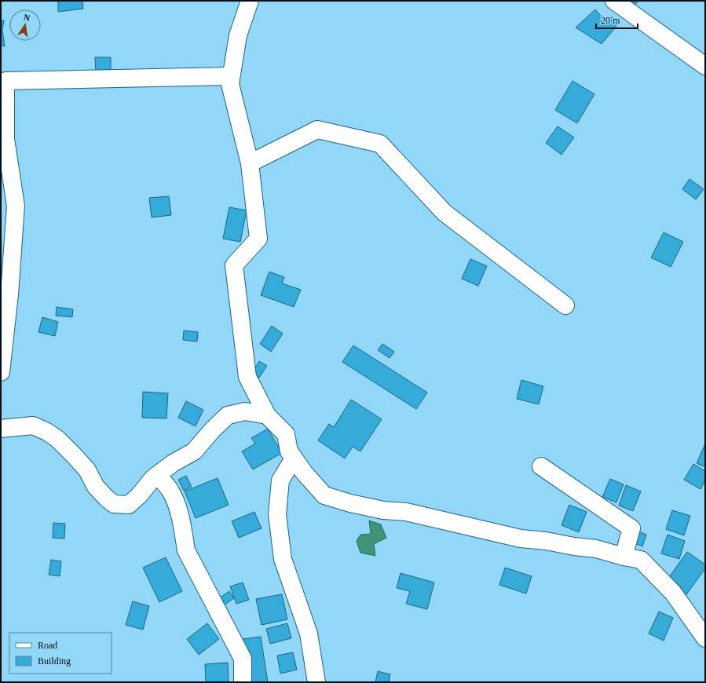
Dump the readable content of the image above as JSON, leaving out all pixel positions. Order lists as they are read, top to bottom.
{
  "legend": ["Road", "Building"],
  "scale_bar": "20 m",
  "north": "top"
}
